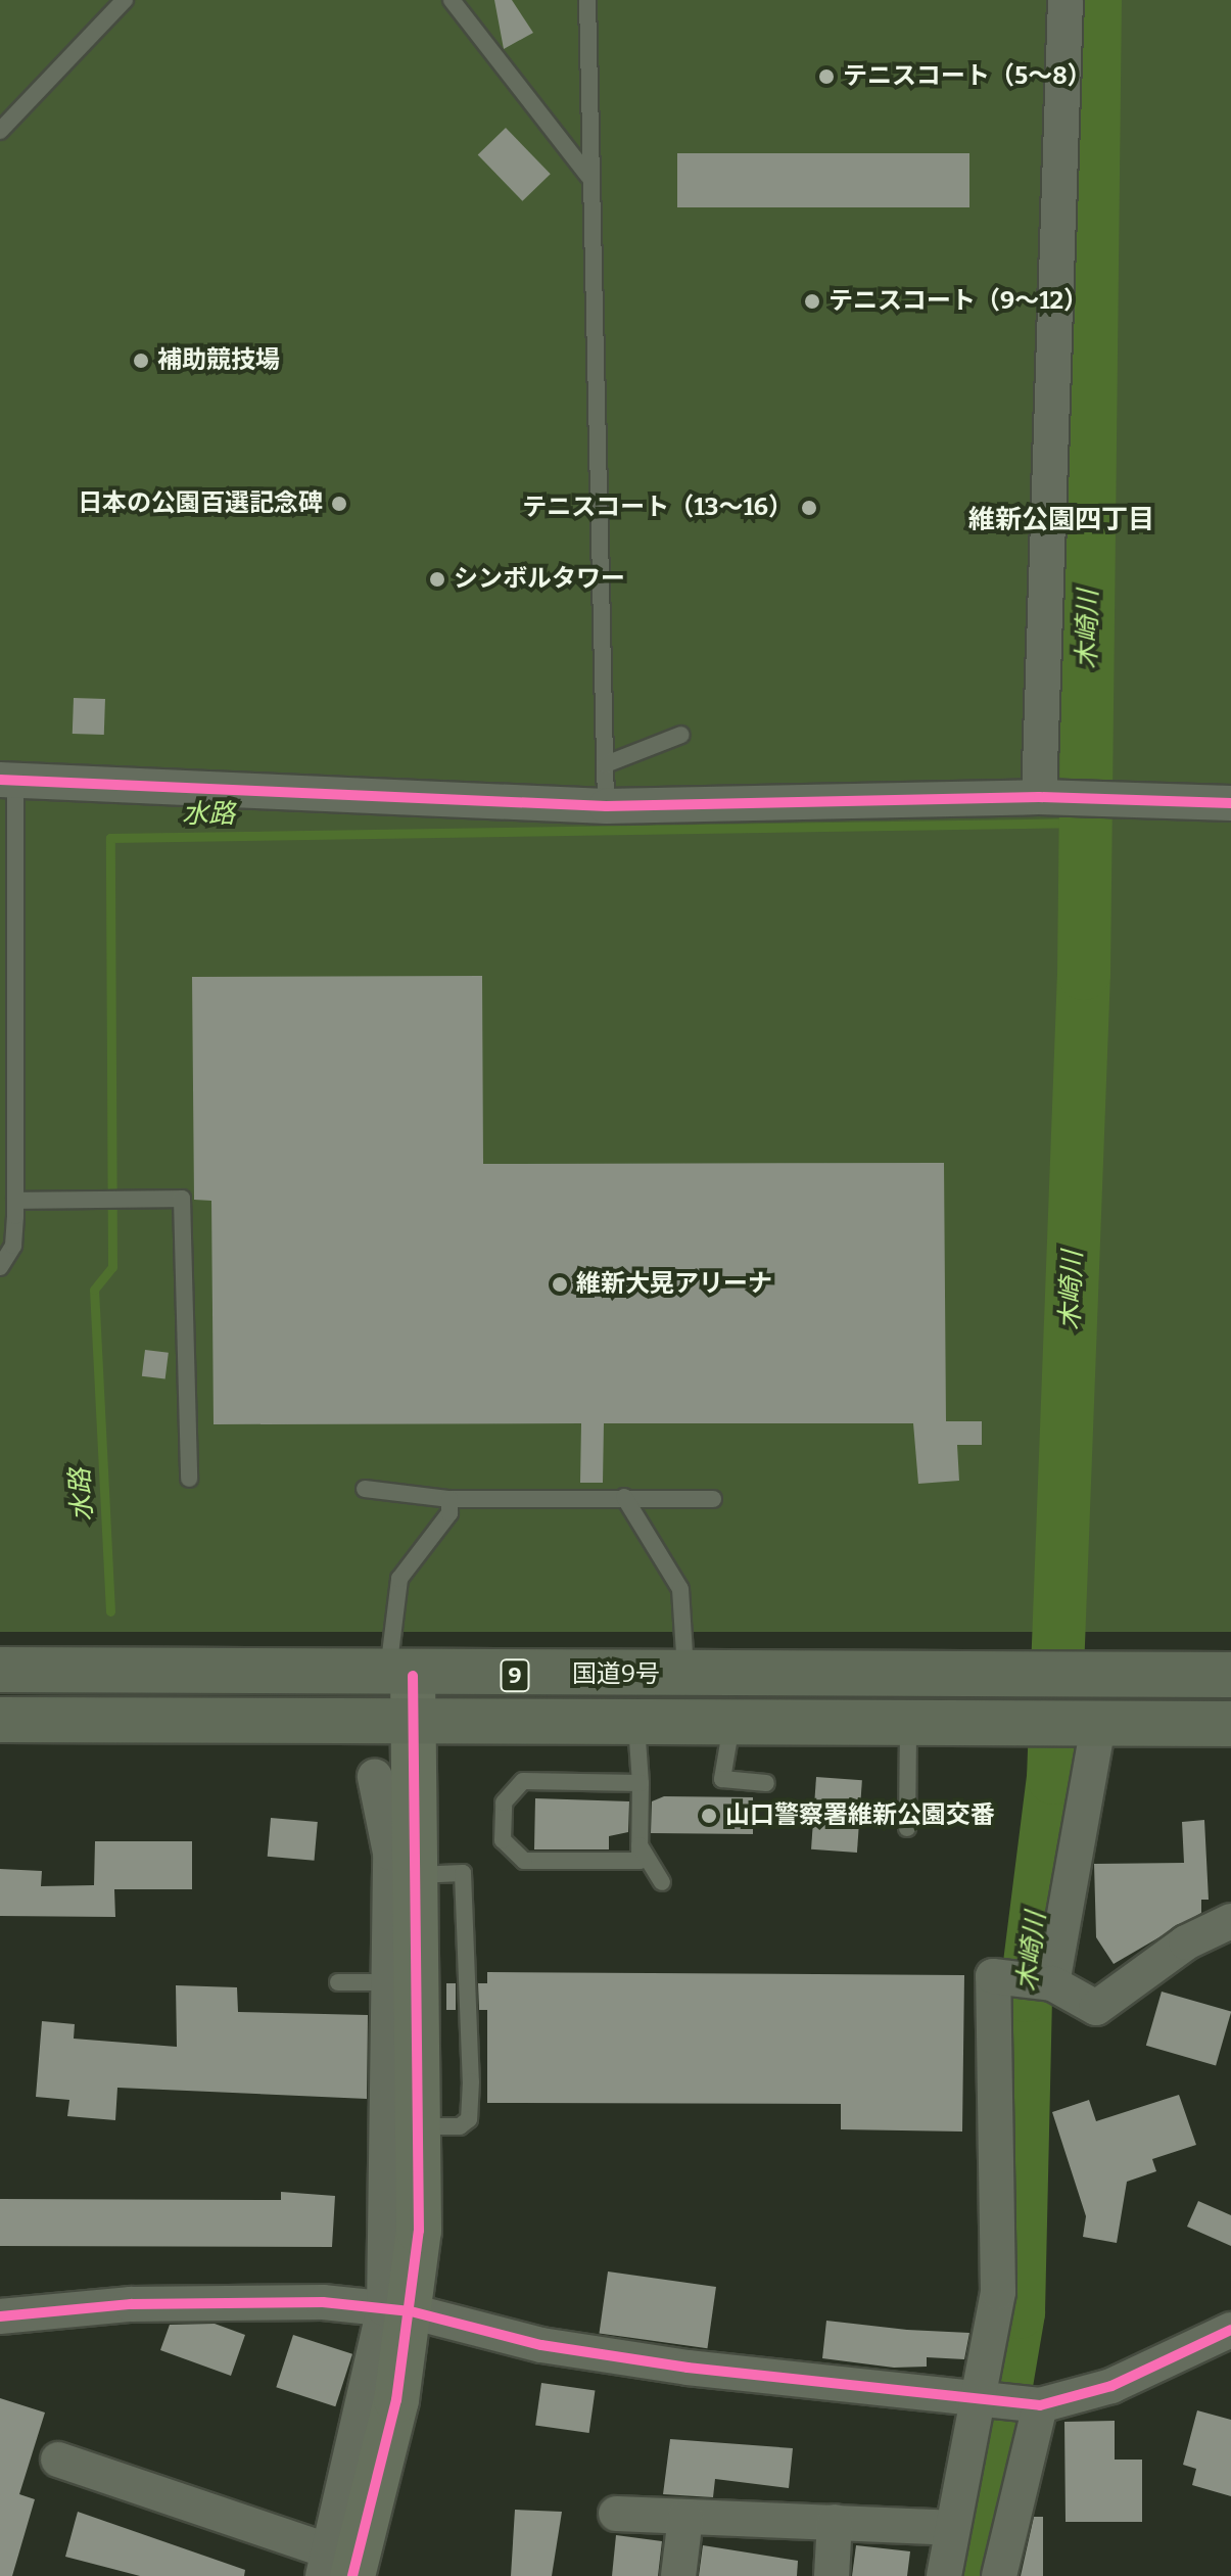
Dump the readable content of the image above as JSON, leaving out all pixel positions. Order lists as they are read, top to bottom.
{
  "streets": {
    "highway": ["国道9号", "9"]
  },
  "districts": ["維新公園四丁目"],
  "water": ["木崎川", "水路"],
  "places": [
    "テニスコート（5～8）",
    "テニスコート（9～12）",
    "補助競技場",
    "日本の公園百選記念碑",
    "テニスコート（13～16）",
    "シンボルタワー",
    "維新大晃アリーナ",
    "山口警察署維新公園交番"
  ]
}
